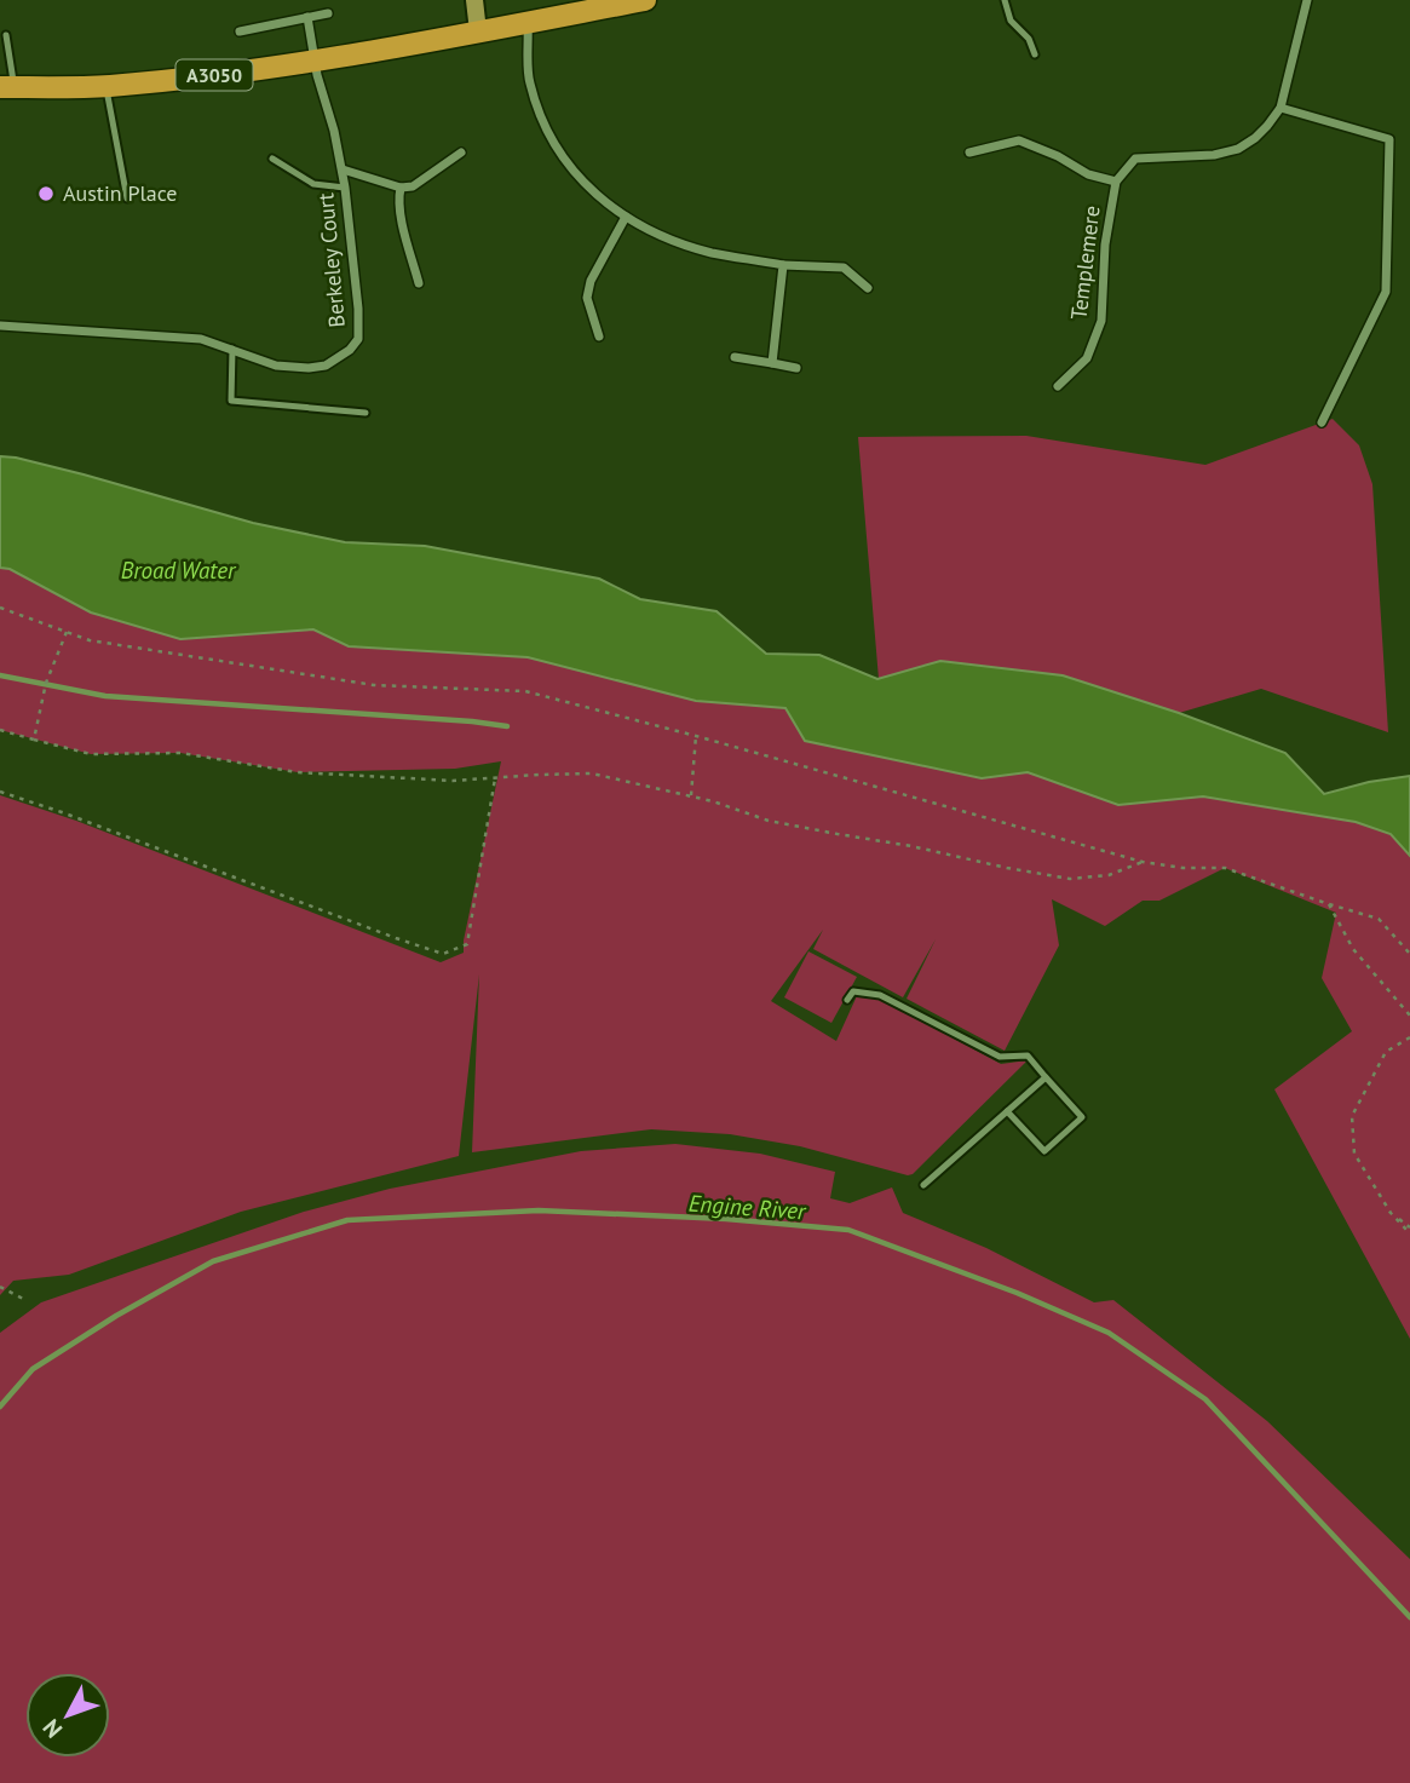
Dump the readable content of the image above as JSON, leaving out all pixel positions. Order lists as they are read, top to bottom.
{
  "streets": {
    "main road": ["A3050"],
    "street": ["Berkeley Court", "Templemere"]
  },
  "crossings": [
    ["A3050", "Berkeley Court"]
  ],
  "water": ["Broad Water", "Engine River"],
  "places": ["Austin Place"],
  "north": "bottom left"
}
